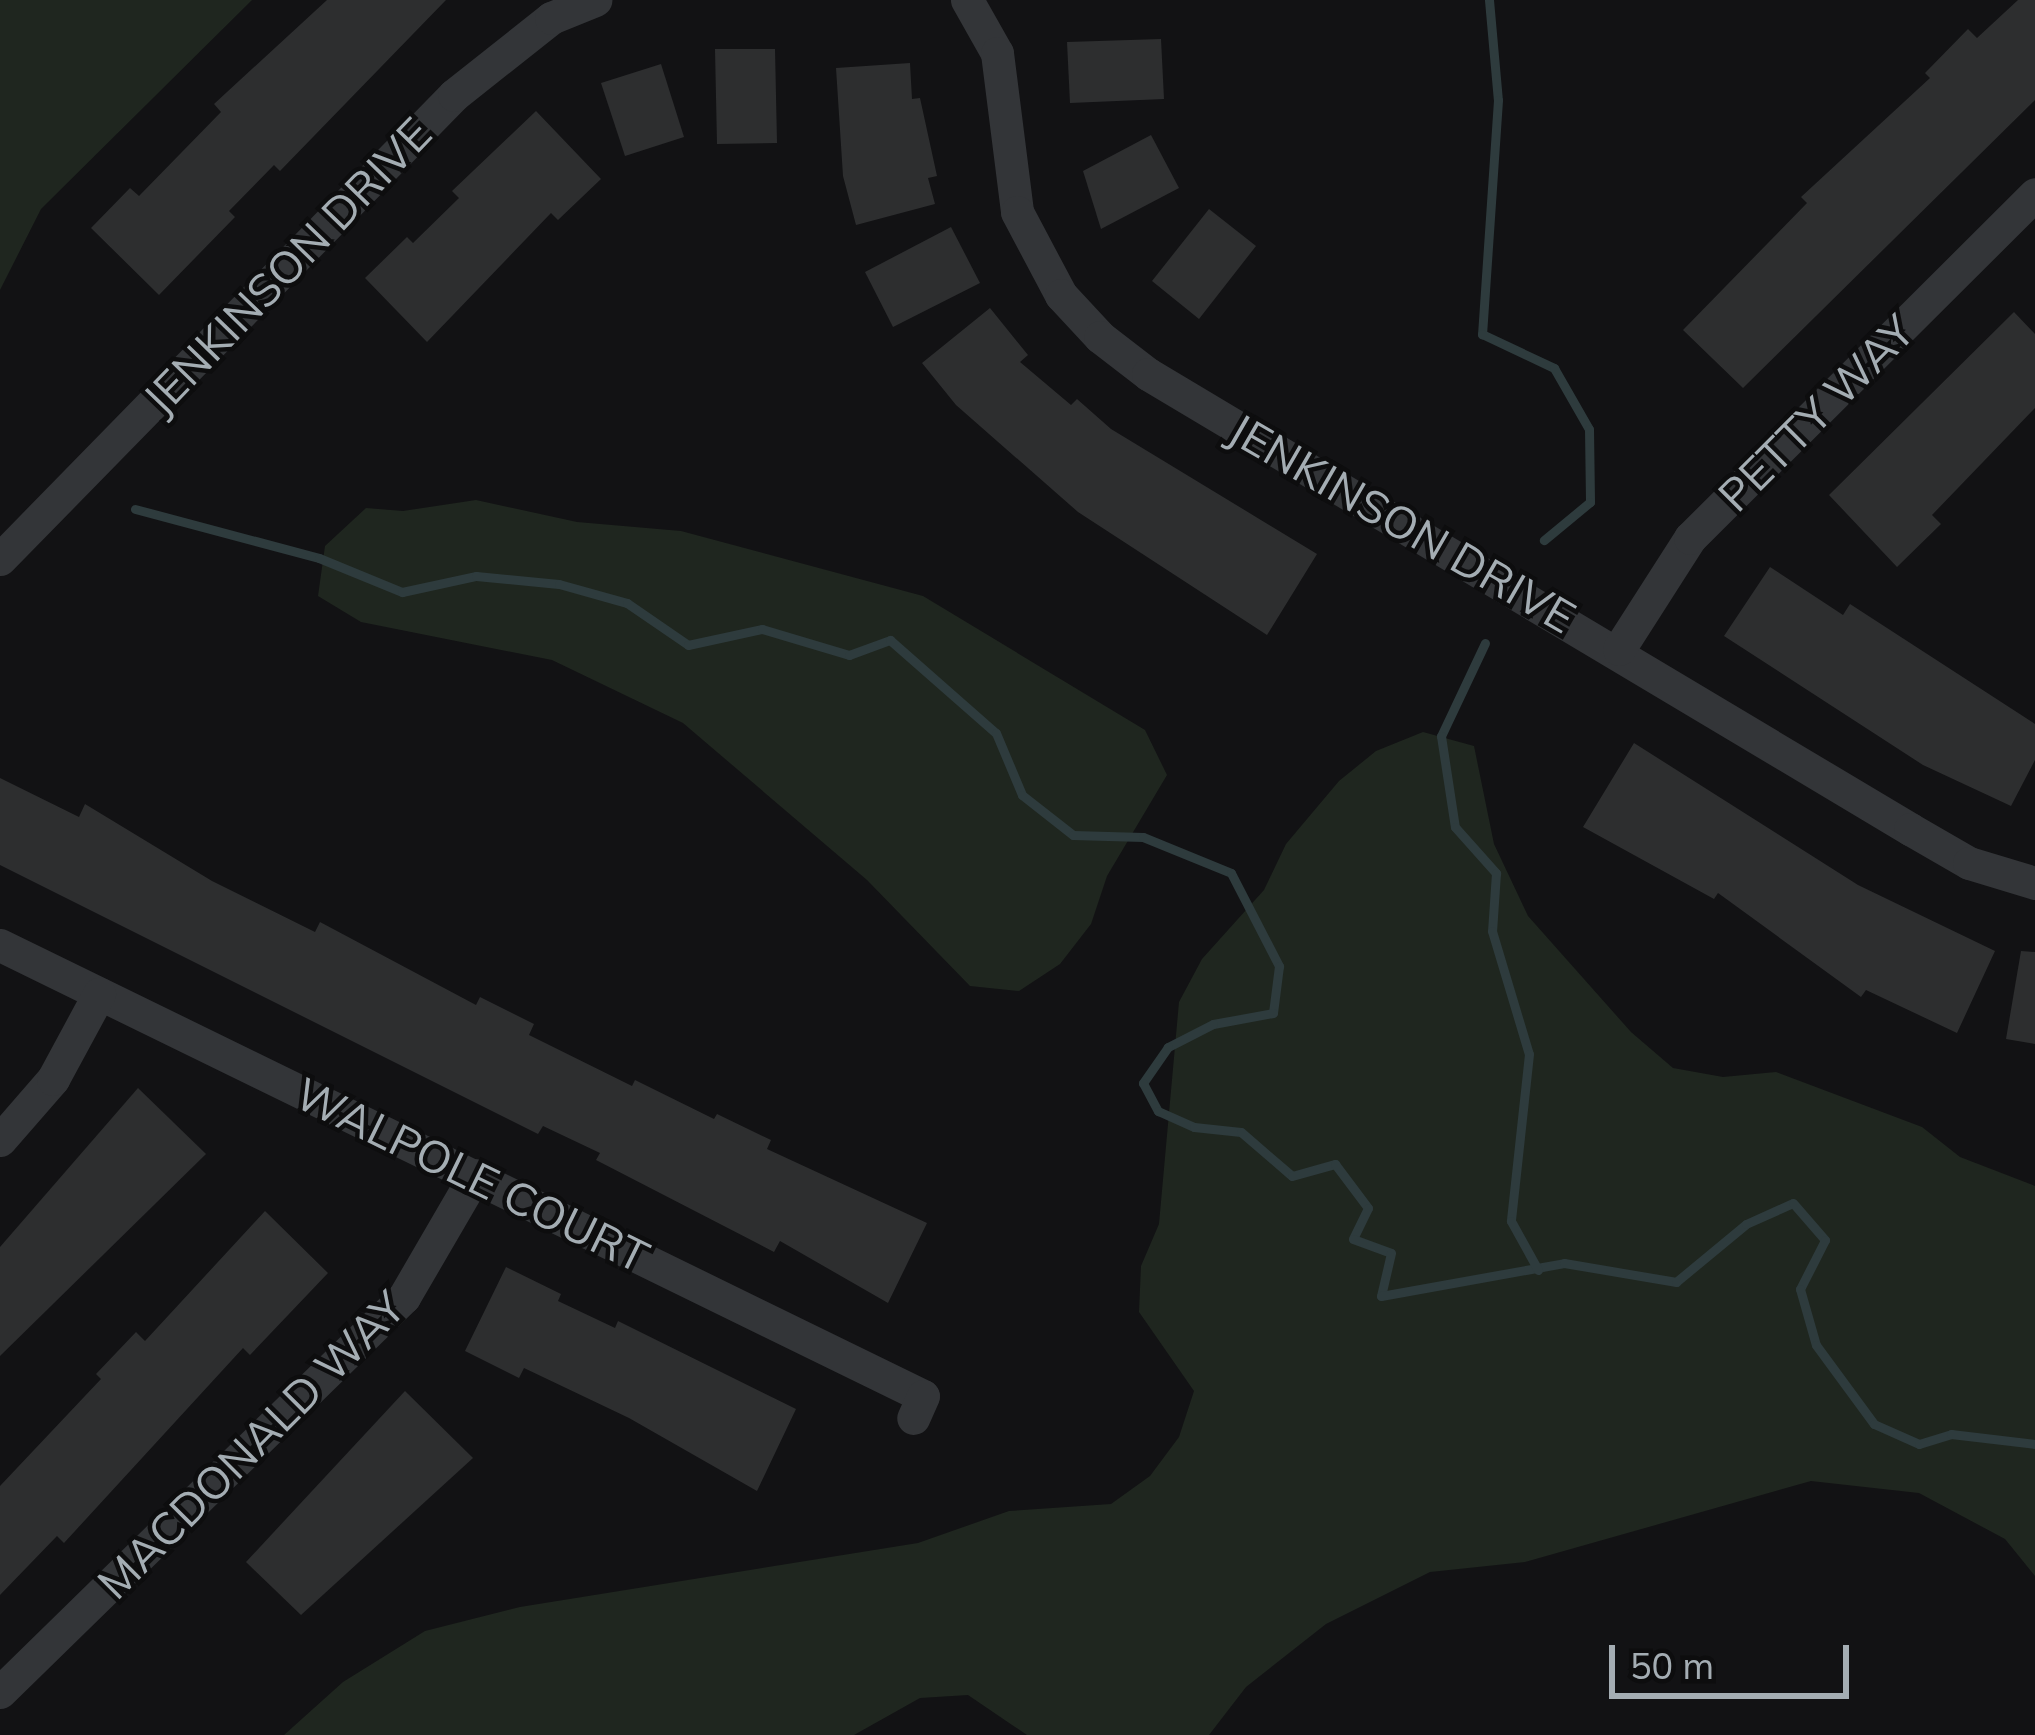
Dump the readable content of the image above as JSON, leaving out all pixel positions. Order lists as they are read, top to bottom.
{
  "streets": {
    "street": [
      "JENKINSON DRIVE",
      "PETTY WAY",
      "WALPOLE COURT",
      "MACDONALD WAY"
    ]
  },
  "crossings": [
    ["JENKINSON DRIVE", "PETTY WAY"],
    ["WALPOLE COURT", "MACDONALD WAY"]
  ],
  "scale_bar": "50 m"
}
